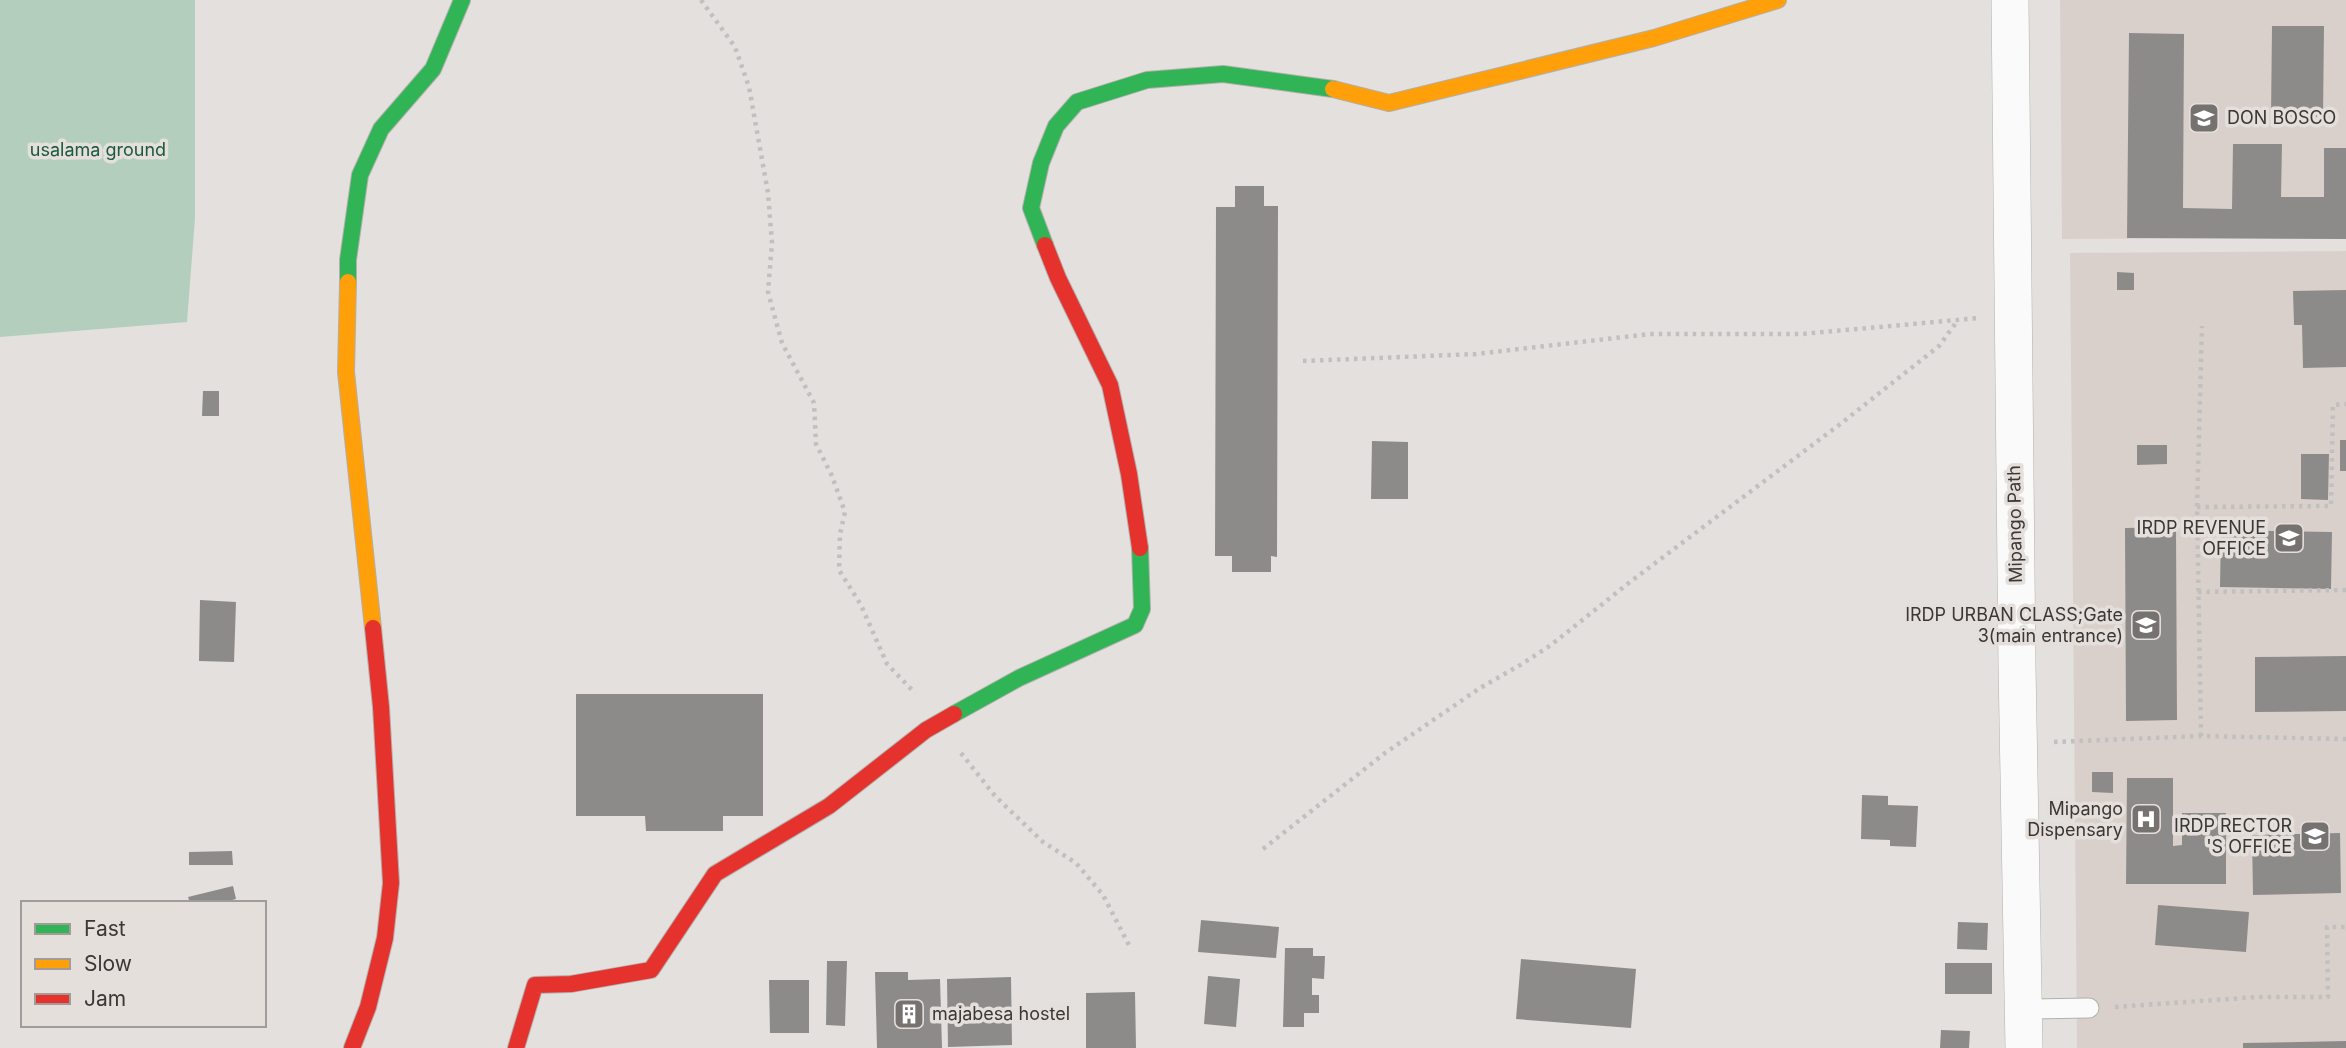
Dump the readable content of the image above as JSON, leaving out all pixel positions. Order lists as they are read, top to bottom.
{
  "streets": {
    "street": ["Mipango Path"]
  },
  "parks": ["usalama ground"],
  "places": {
    "school or university": [
      "DON BOSCO",
      "IRDP REVENUE OFFICE",
      "IRDP URBAN CLASS;Gate 3(main entrance)",
      "IRDP RECTOR 'S OFFICE"
    ],
    "hospital": ["Mipango Dispensary"],
    "building": ["majabesa hostel"]
  },
  "legend": ["Fast", "Slow", "Jam"]
}
